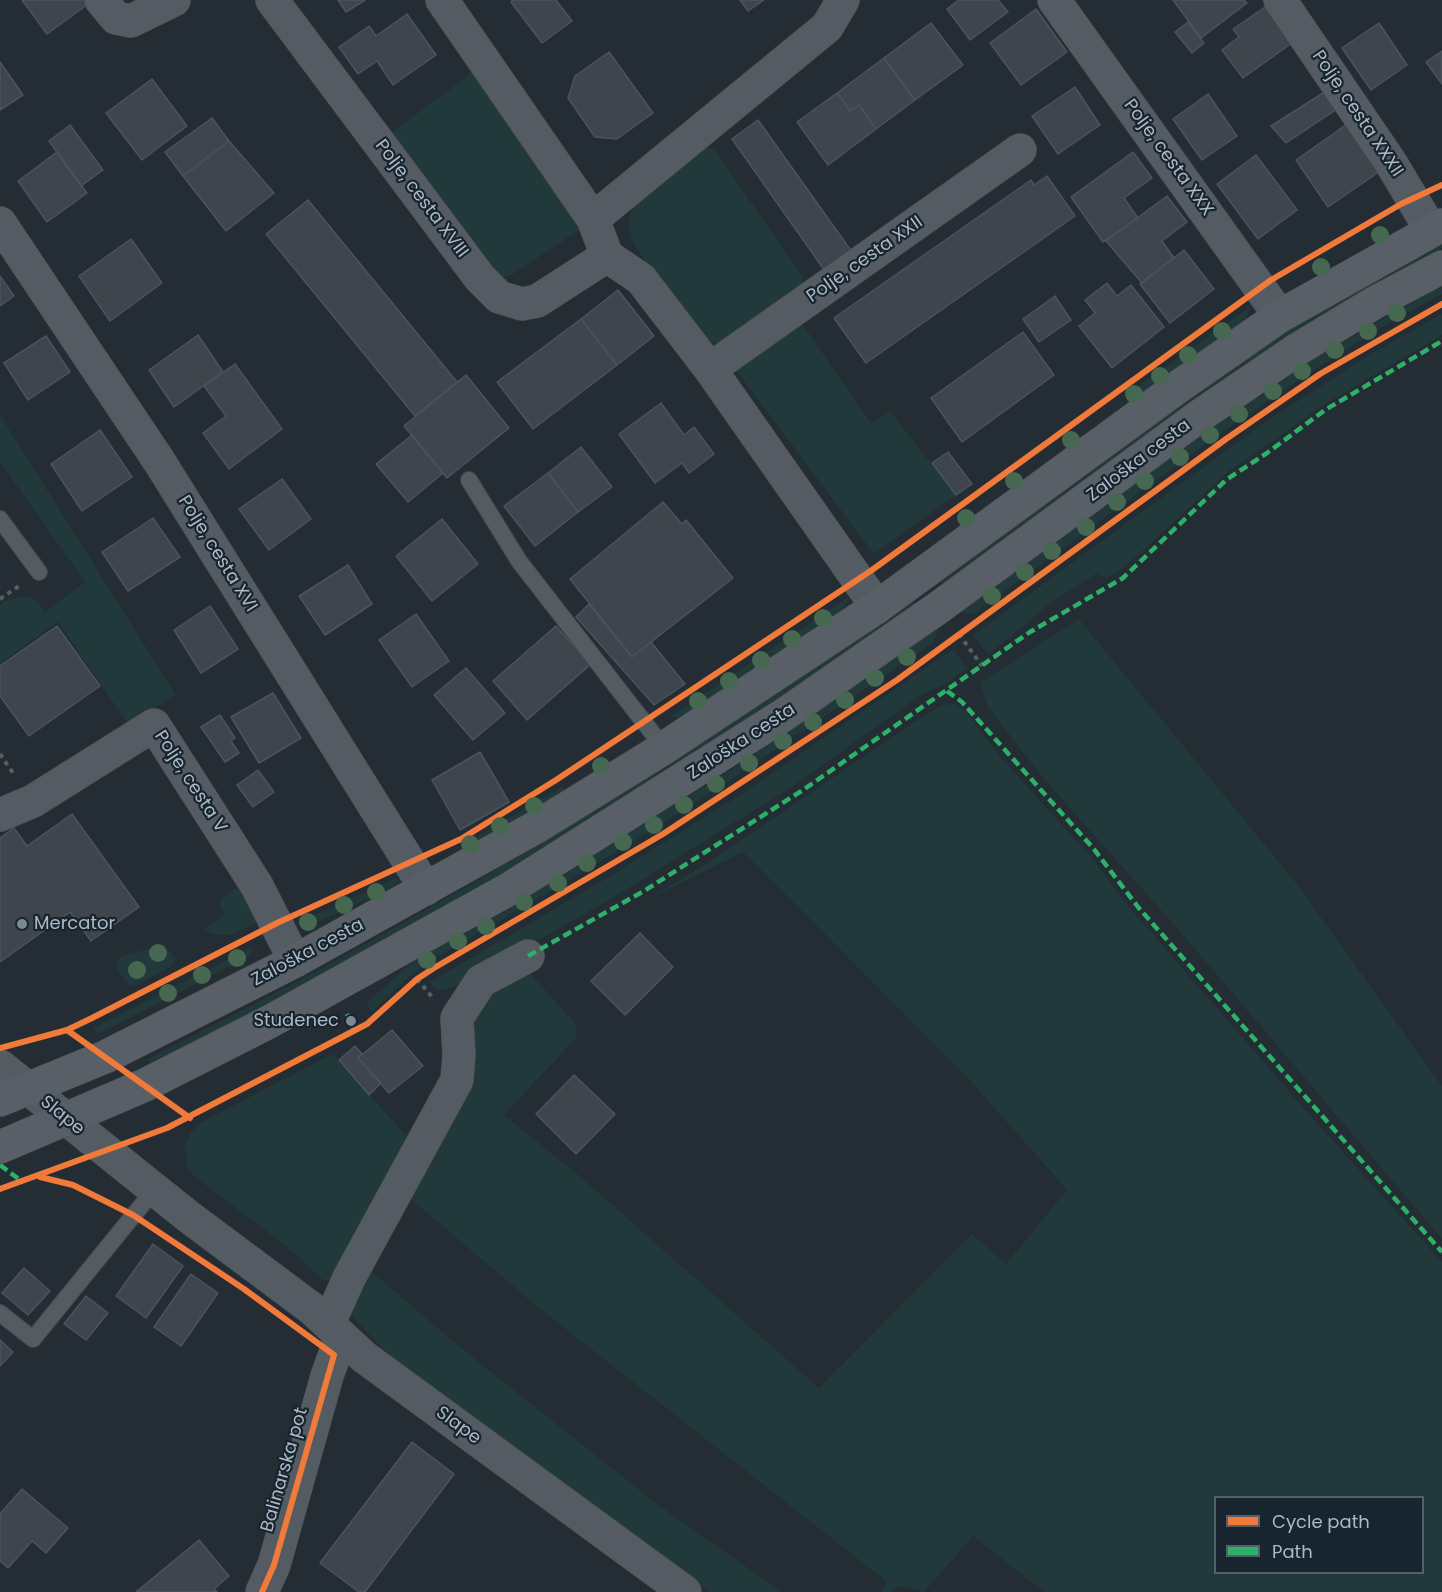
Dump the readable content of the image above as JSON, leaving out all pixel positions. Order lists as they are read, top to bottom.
{
  "streets": {
    "main road": ["Zaloška cesta"],
    "street": [
      "Polje, cesta XXXII",
      "Polje, cesta XXX",
      "Polje, cesta XVIII",
      "Polje, cesta XXII",
      "Polje, cesta XVI",
      "Polje, cesta V",
      "Slape",
      "Balinarska pot"
    ]
  },
  "crossings": [
    ["Polje, cesta XXXII", "Zaloška cesta"],
    ["Polje, cesta XXX", "Zaloška cesta"],
    ["Zaloška cesta", "Polje, cesta XVI"],
    ["Zaloška cesta", "Polje, cesta V"],
    ["Zaloška cesta", "Slape"],
    ["Slape", "Balinarska pot"]
  ],
  "places": ["Mercator", "Studenec"],
  "legend": ["Cycle path", "Path"]
}
